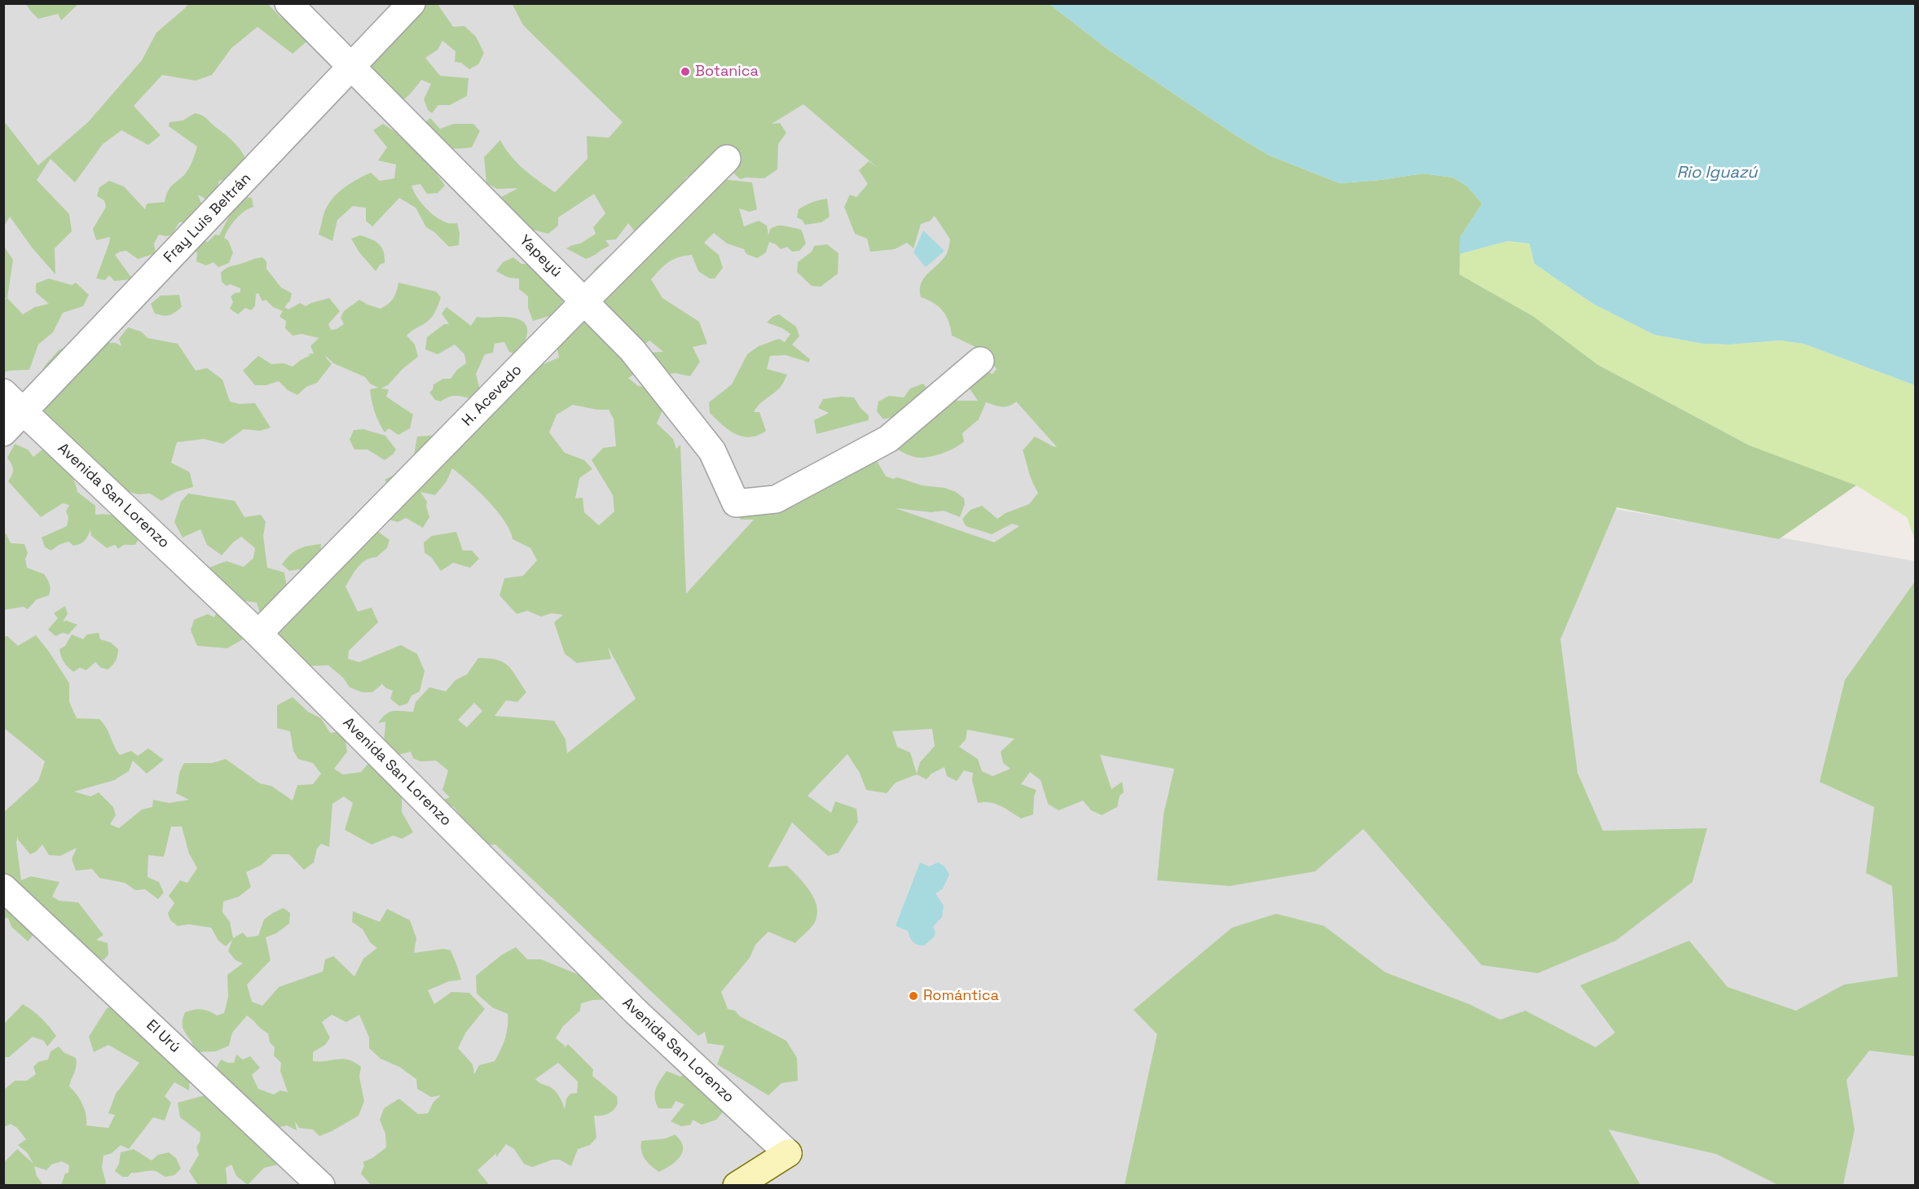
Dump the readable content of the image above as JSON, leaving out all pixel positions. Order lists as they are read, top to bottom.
{
  "streets": {
    "street": [
      "Fray Luis Beltrán",
      "Yapeyú",
      "H. Acevedo",
      "Avenida San Lorenzo",
      "El Urú"
    ]
  },
  "crossings": [
    ["Fray Luis Beltrán", "Yapeyú"],
    ["Fray Luis Beltrán", "Avenida San Lorenzo"],
    ["Yapeyú", "H. Acevedo"],
    ["H. Acevedo", "Avenida San Lorenzo"]
  ],
  "water": ["Rio Iguazú"],
  "places": ["Botanica", "Romántica"]
}
